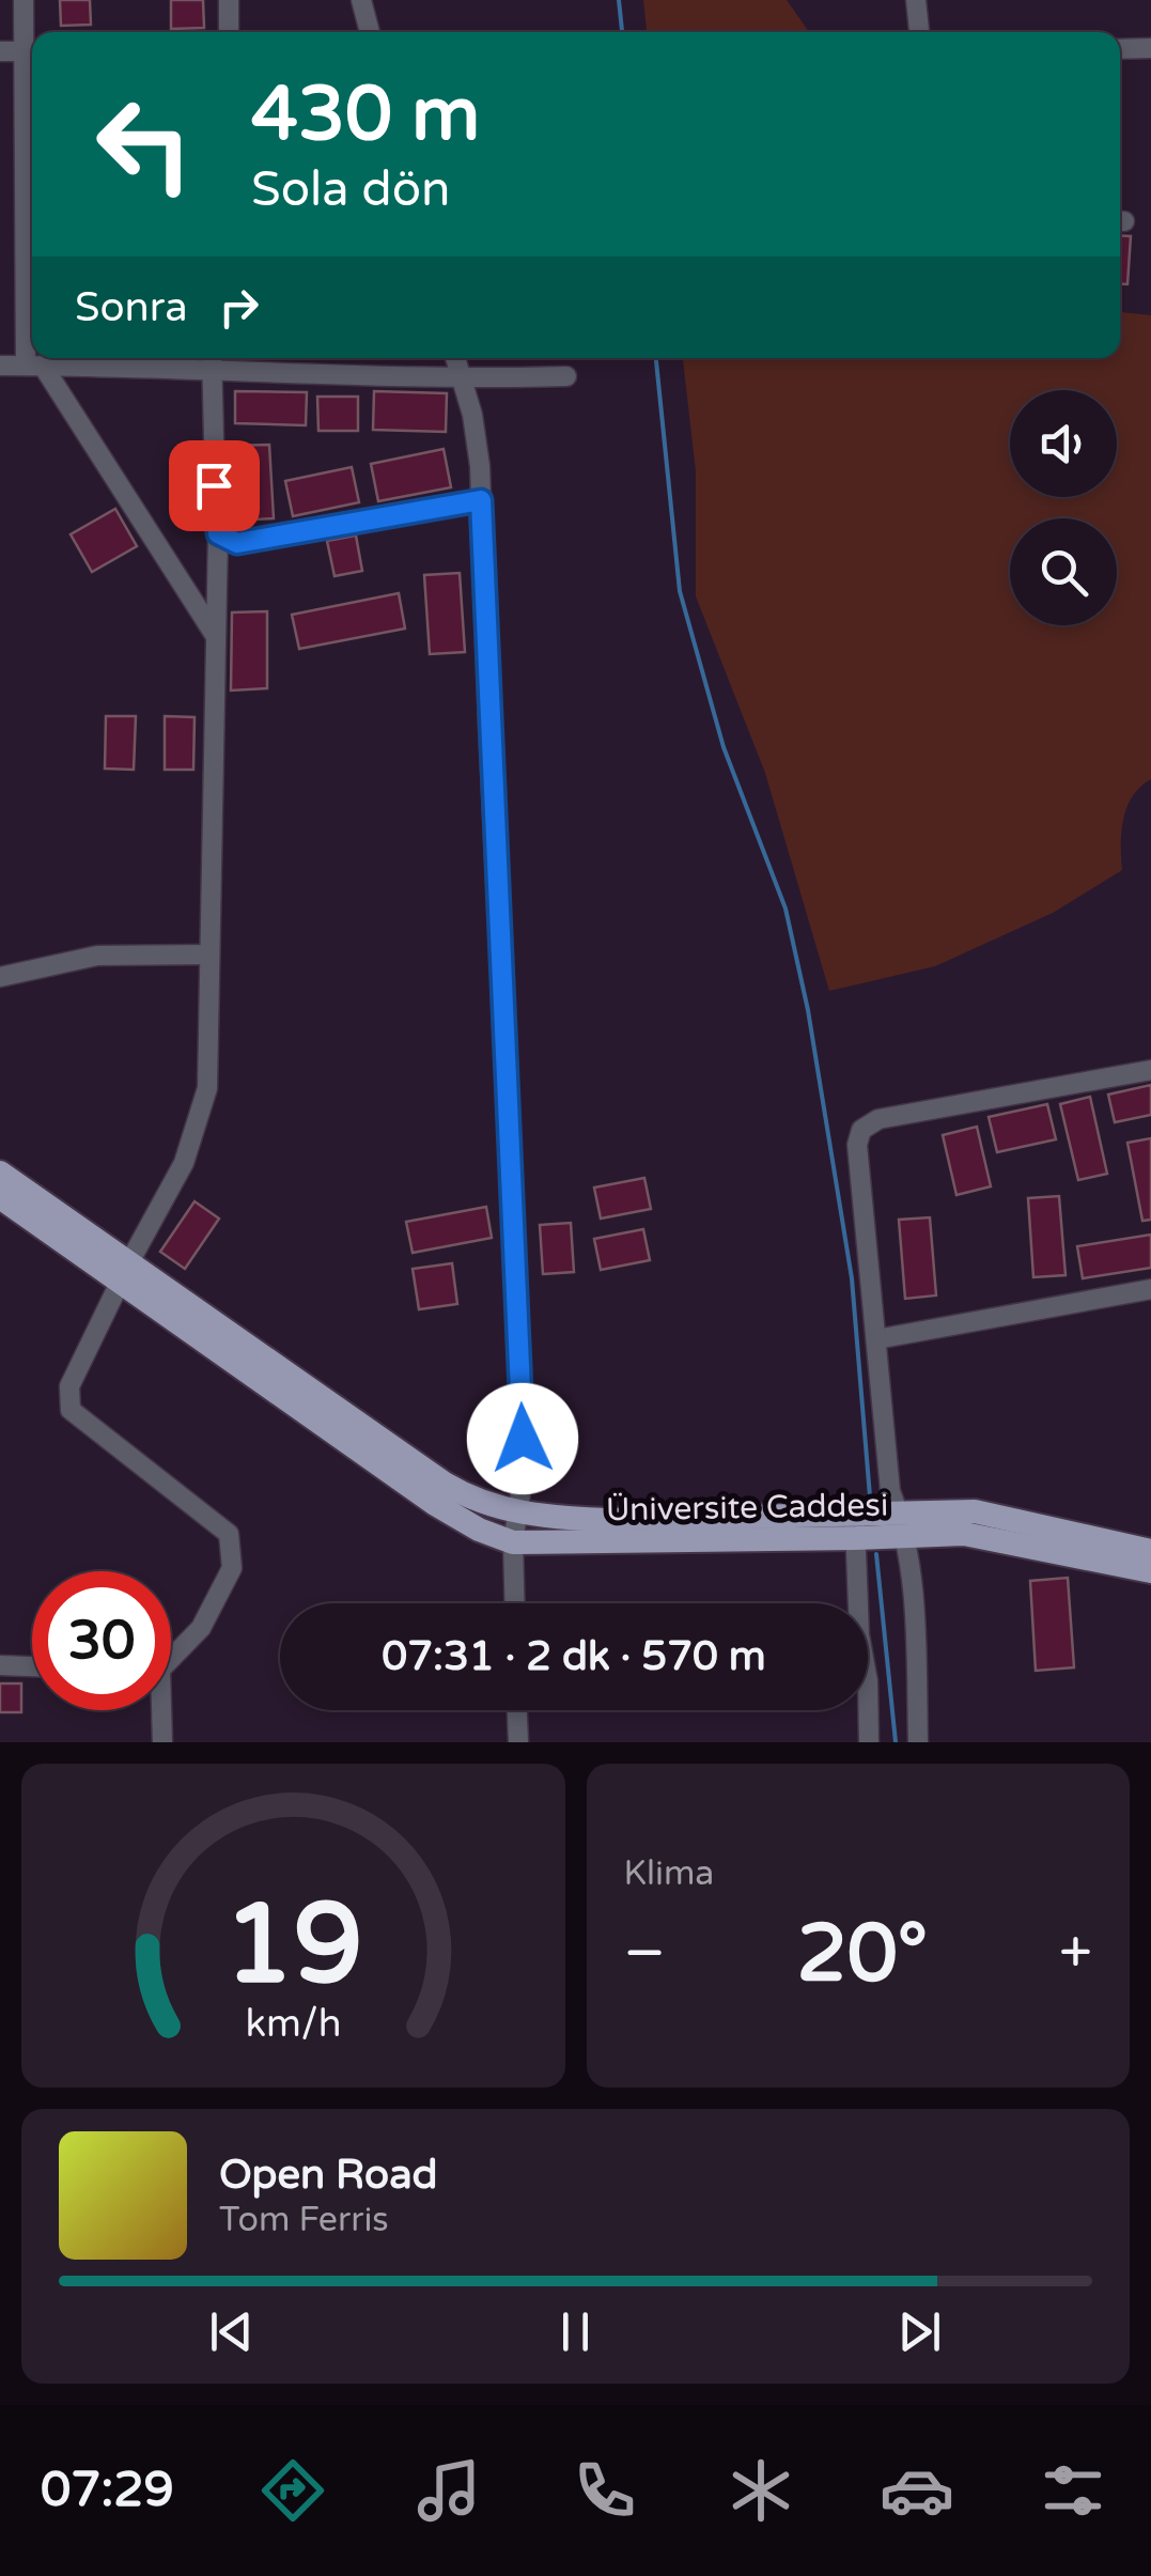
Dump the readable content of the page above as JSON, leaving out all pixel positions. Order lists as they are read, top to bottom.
{
  "streets": {
    "main road": ["Üniversite Caddesi"]
  },
  "page": {
    "turn": ["430 m", "Sola dön"],
    "then": "Sonra",
    "limit": "30",
    "trip": "07:31 · 2 dk · 570 m",
    "tile": "Klima",
    "heat": ["−", "20°", "+"],
    "song": ["Open Road", "Tom Ferris"],
    "tabs": "07:29",
    "gauge": ["19", "km/h"]
  }
}
